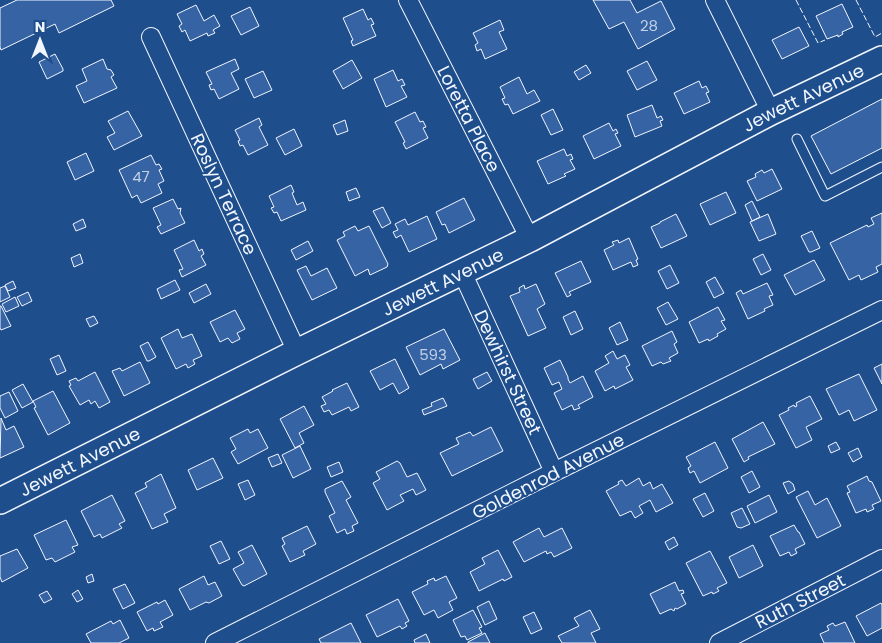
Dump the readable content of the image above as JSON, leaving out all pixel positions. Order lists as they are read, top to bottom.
{
  "streets": {
    "main road": ["Jewett Avenue"],
    "street": [
      "Loretta Place",
      "Roslyn Terrace",
      "Dewhirst Street",
      "Goldenrod Avenue",
      "Ruth Street"
    ]
  },
  "crossings": [
    ["Jewett Avenue", "Loretta Place"],
    ["Jewett Avenue", "Roslyn Terrace"],
    ["Jewett Avenue", "Dewhirst Street"],
    ["Dewhirst Street", "Goldenrod Avenue"]
  ],
  "house_numbers": ["28", "47", "593"],
  "north": "top"
}
